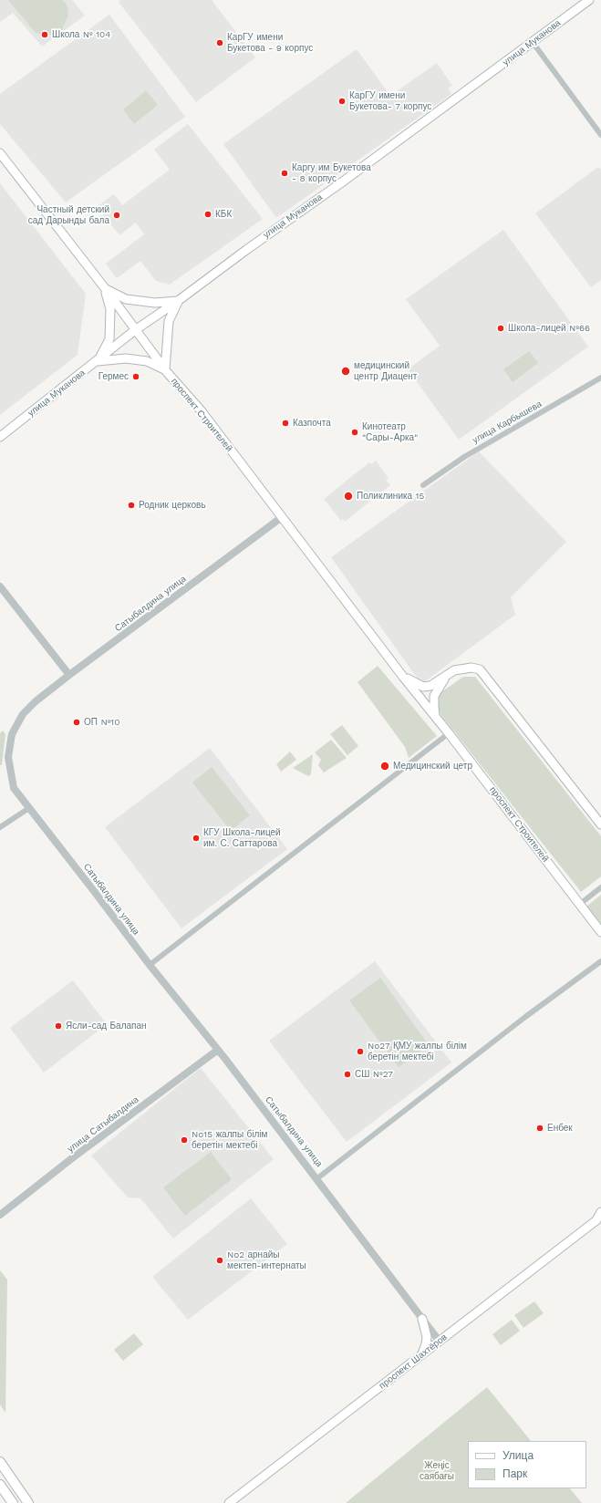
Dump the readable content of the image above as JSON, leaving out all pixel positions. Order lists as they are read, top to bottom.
{
  "streets": {
    "main road": ["улица Муканова", "проспект Строителей", "проспект Шахтёров"],
    "street": ["улица Карбышева", "Сатыбалдина улица", "улица Сатыбалдина"]
  },
  "crossings": [
    ["улица Муканова", "проспект Строителей"],
    ["проспект Строителей", "Сатыбалдина улица"],
    ["Сатыбалдина улица", "улица Сатыбалдина"],
    ["Сатыбалдина улица", "проспект Шахтёров"]
  ],
  "parks": ["Жеңіс саябағы"],
  "places": [
    "Школа № 104",
    "КарГУ имени Букетова - 9 корпус",
    "КарГУ имени Букетова- 7 корпус",
    "Каргу им Букетова - 8 корпус",
    "КБК",
    "Частный детский сад Дарынды бала",
    "Школа-лицей №66",
    "медицинский центр Диацент",
    "Гермес",
    "Казпочта",
    "Кинотеатр \"Сары-Арка\"",
    "Поликлиника 15",
    "Родник церковь",
    "ОП №10",
    "Медицинский цетр",
    "КГУ Школа-лицей им. С. Саттарова",
    "Ясли-сад Балапан",
    "No27 ҚМУ жалпы білім беретін мектебі",
    "СШ №27",
    "Енбек",
    "No15 жалпы білім беретін мектебі",
    "No2 арнайы мектеп-интернаты"
  ],
  "legend": ["Улица", "Парк"]
}
